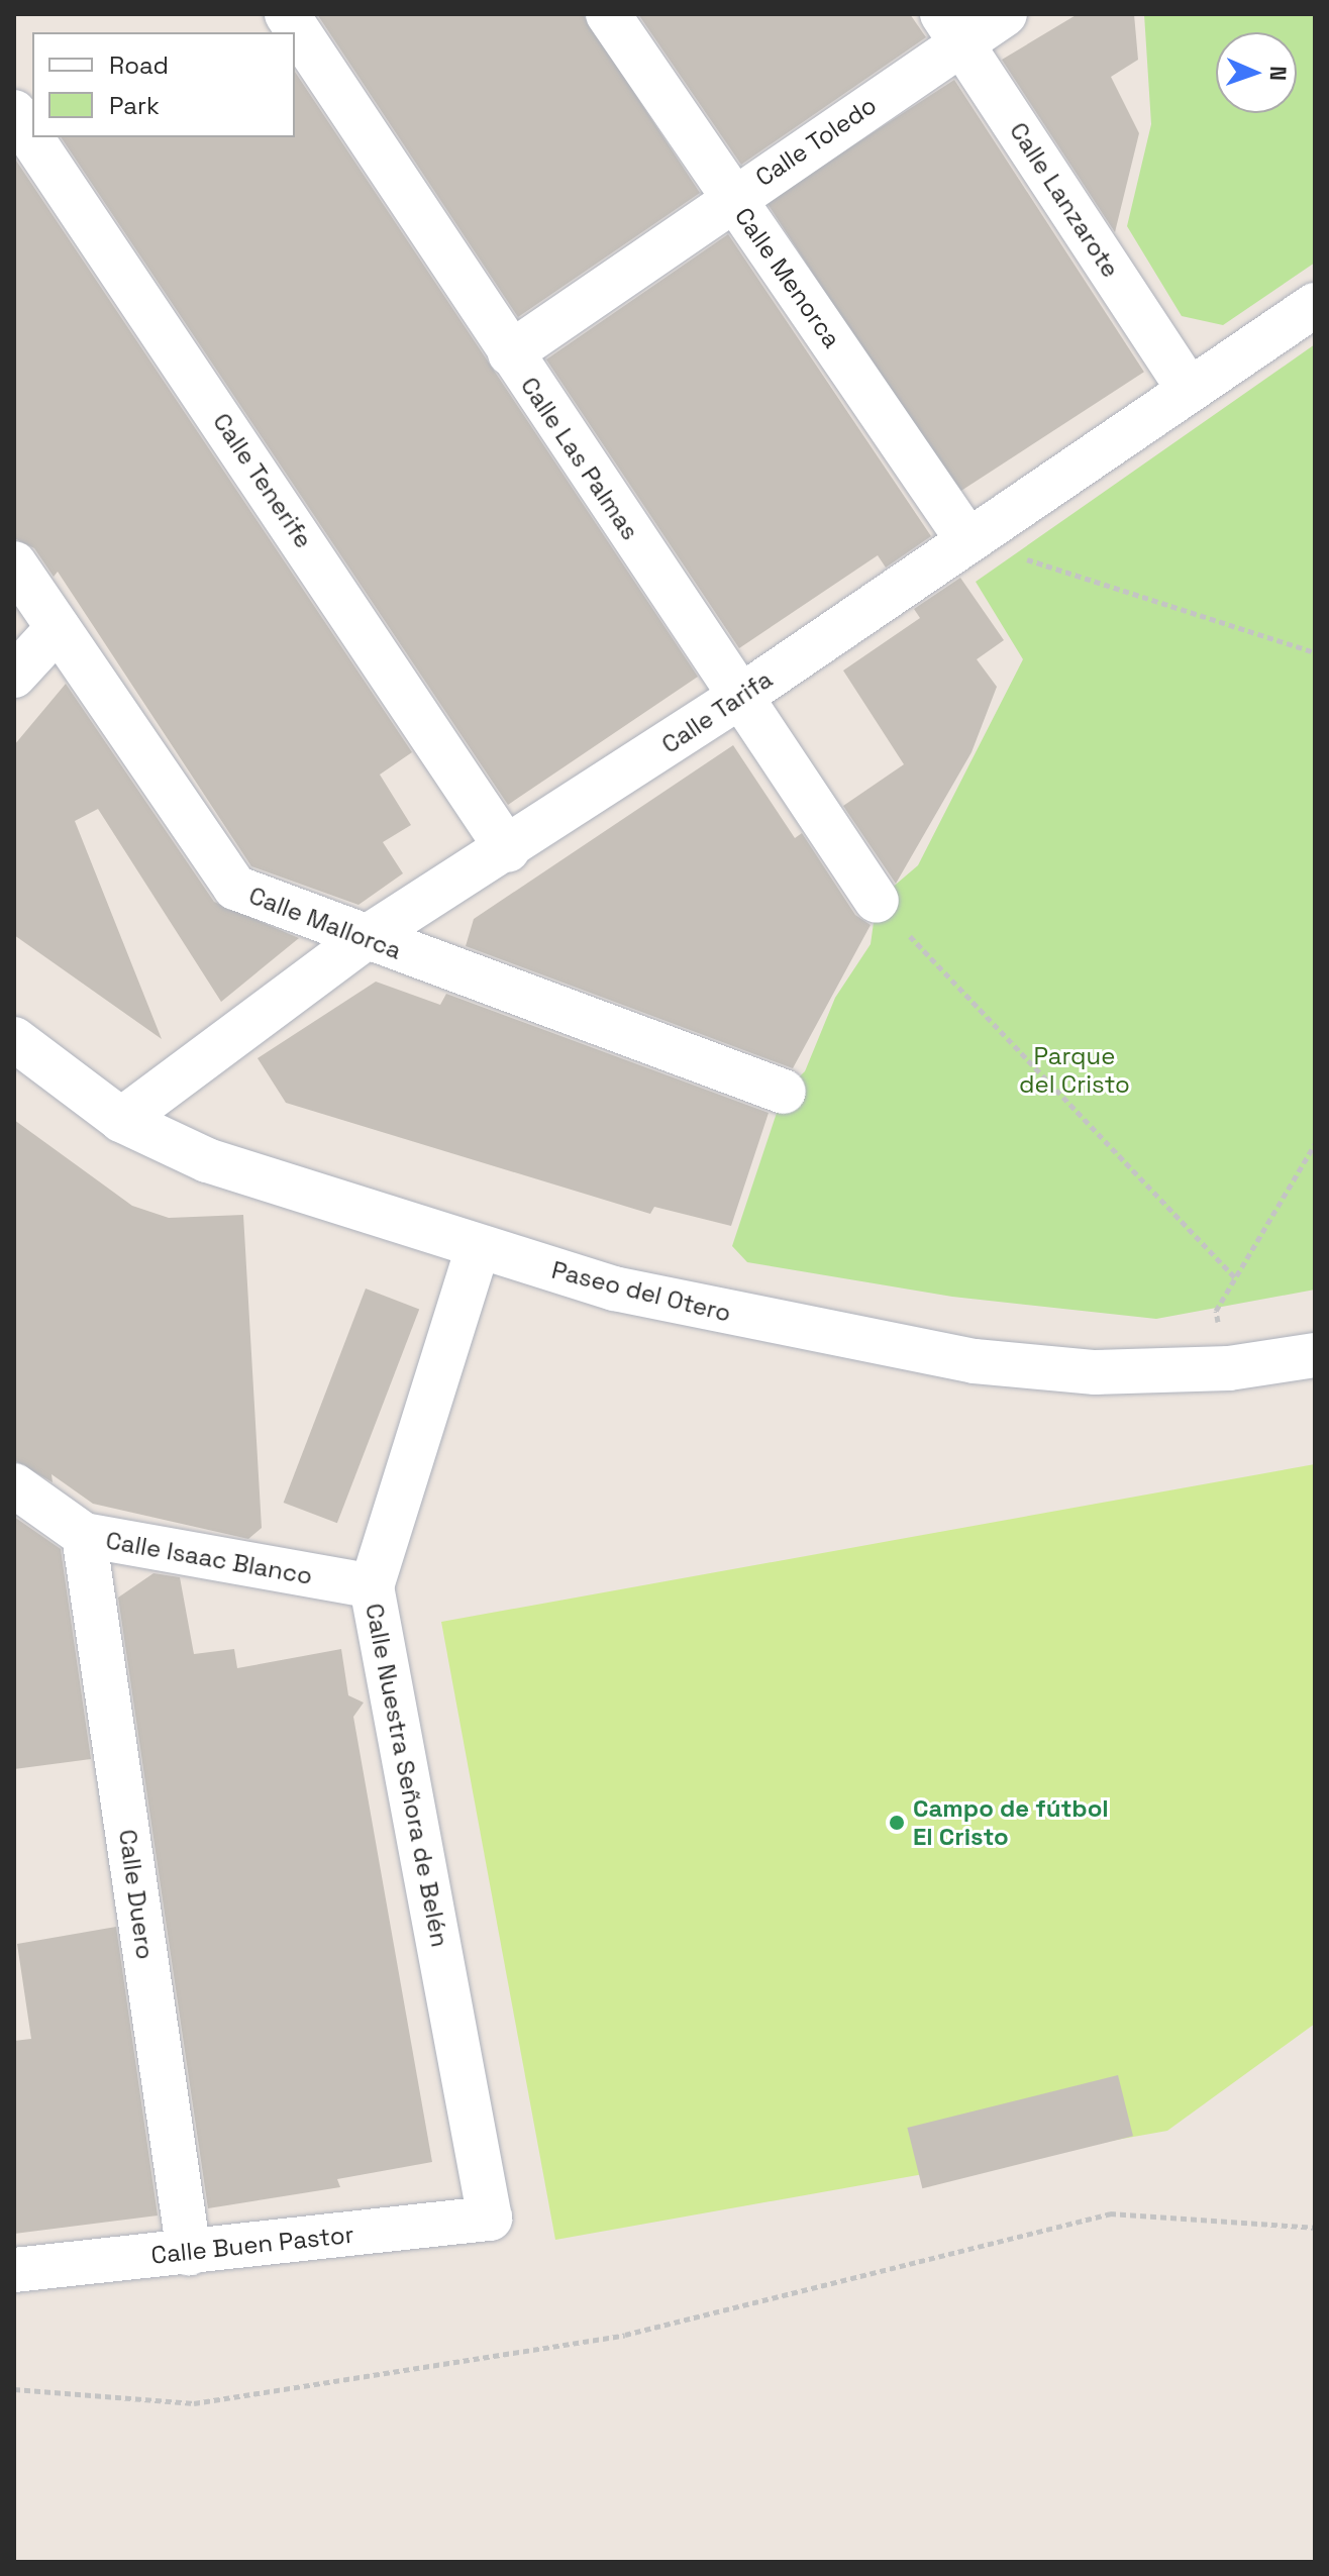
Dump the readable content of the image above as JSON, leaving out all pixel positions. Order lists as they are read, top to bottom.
{
  "streets": {
    "street": [
      "Calle Toledo",
      "Calle Lanzarote",
      "Calle Menorca",
      "Calle Las Palmas",
      "Calle Tenerife",
      "Calle Tarifa",
      "Calle Mallorca",
      "Paseo del Otero",
      "Calle Isaac Blanco",
      "Calle Nuestra Señora de Belén",
      "Calle Duero",
      "Calle Buen Pastor"
    ]
  },
  "crossings": [
    ["Calle Toledo", "Calle Lanzarote"],
    ["Calle Toledo", "Calle Menorca"],
    ["Calle Toledo", "Calle Las Palmas"],
    ["Calle Lanzarote", "Calle Tarifa"],
    ["Calle Menorca", "Calle Tarifa"],
    ["Calle Las Palmas", "Calle Tarifa"],
    ["Calle Tenerife", "Calle Tarifa"],
    ["Calle Tarifa", "Calle Mallorca"],
    ["Calle Tarifa", "Paseo del Otero"],
    ["Paseo del Otero", "Calle Nuestra Señora de Belén"],
    ["Calle Isaac Blanco", "Calle Nuestra Señora de Belén"],
    ["Calle Isaac Blanco", "Calle Duero"],
    ["Calle Nuestra Señora de Belén", "Calle Buen Pastor"],
    ["Calle Duero", "Calle Buen Pastor"]
  ],
  "parks": ["Parque del Cristo"],
  "places": ["Campo de fútbol El Cristo"],
  "legend": ["Road", "Park"],
  "north": "right"
}
